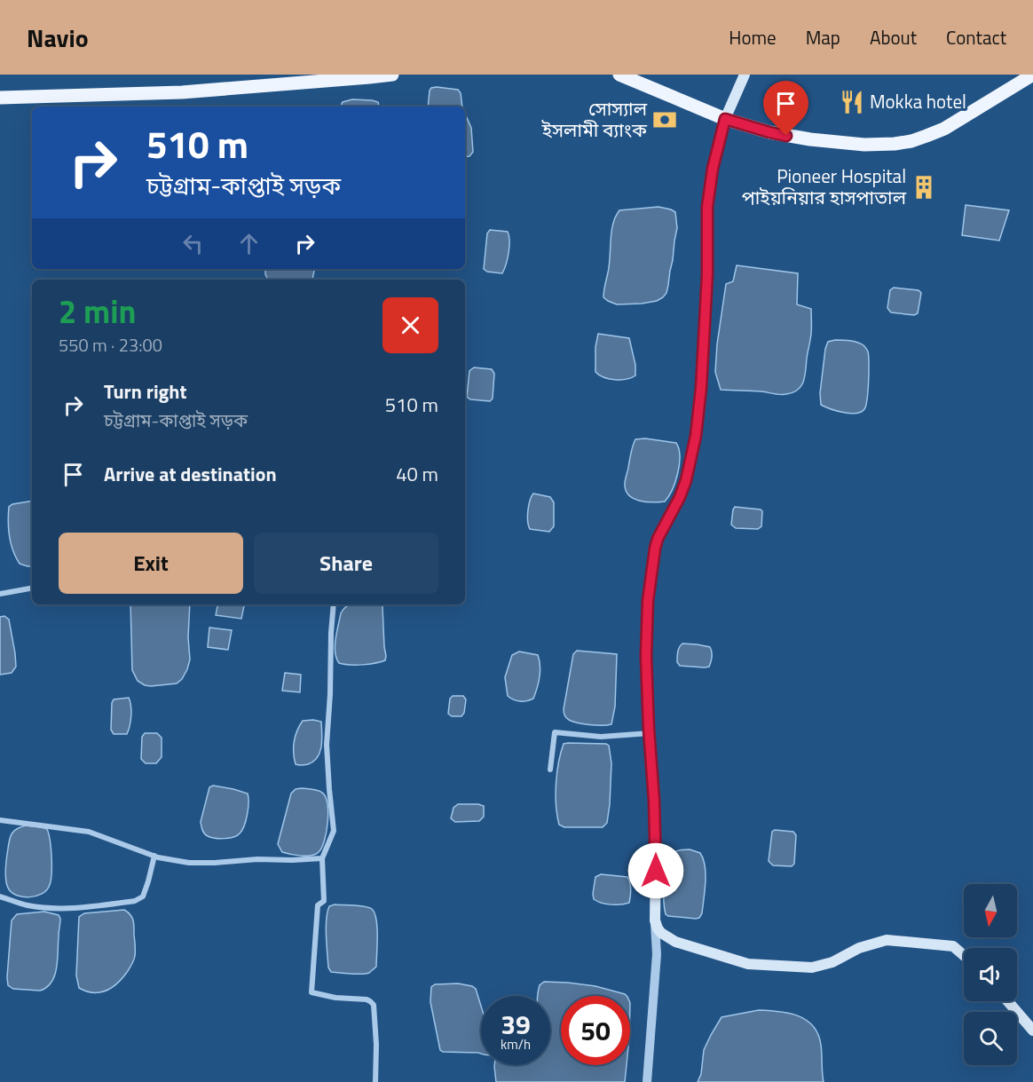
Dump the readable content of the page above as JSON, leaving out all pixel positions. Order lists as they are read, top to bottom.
{
  "places": {
    "restaurant": ["Mokka hotel"],
    "bank": ["সোস্যাল ইসলামী ব্যাংক"],
    "building": ["Pioneer Hospital পাইয়নিয়ার হাসপাতাল"]
  },
  "north": "bottom",
  "page": {
    "header": "Navio",
    "nav": [
      "Home",
      "Map",
      "About",
      "Contact"
    ],
    "turn": ["510 m", "চট্টগ্রাম-কাপ্তাই সড়ক"],
    "heading": ["2 min", "550 m · 23:00"],
    "list": [
      {
        "name": "Turn right",
        "note": "চট্টগ্রাম-কাপ্তাই সড়ক",
        "value": "510 m"
      },
      {
        "name": "Arrive at destination",
        "value": "40 m"
      }
    ],
    "buttons": ["Exit", "Share"],
    "speed": "39 km/h",
    "limit": "50"
  }
}
